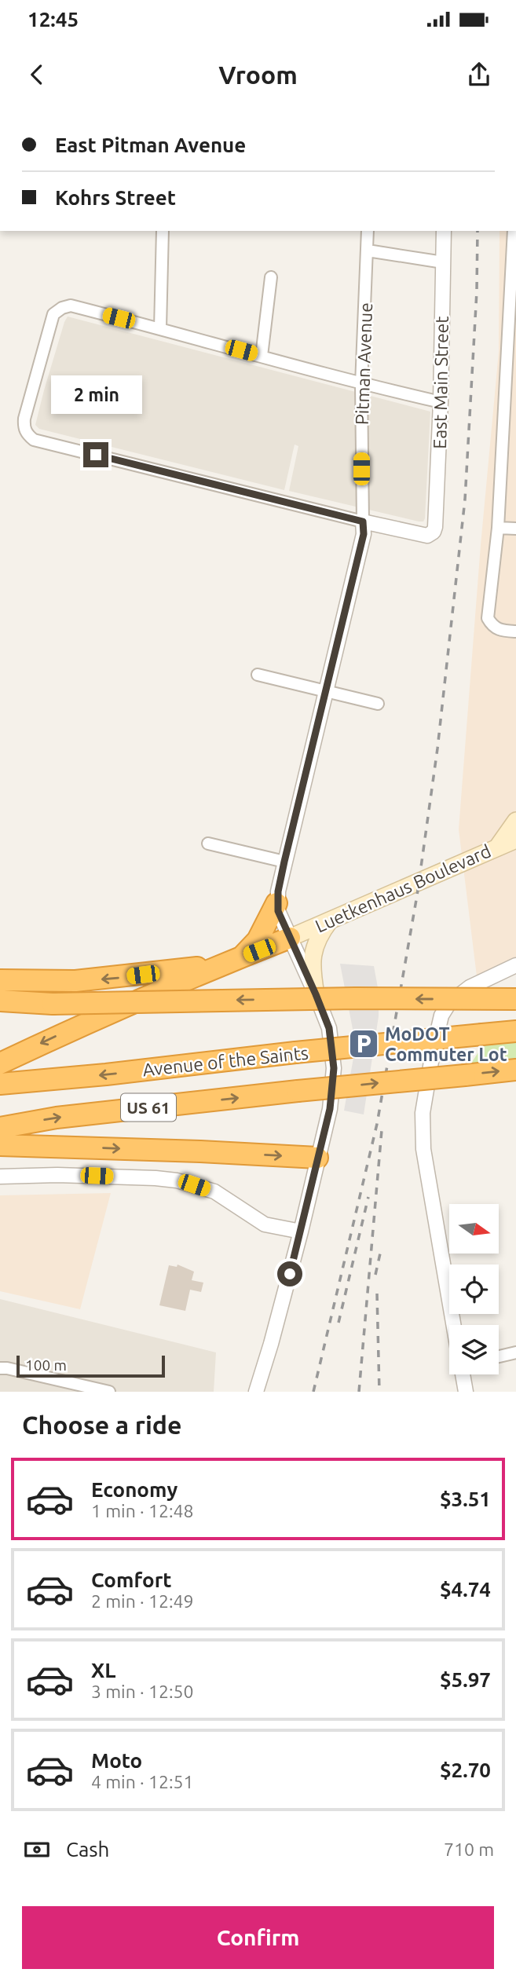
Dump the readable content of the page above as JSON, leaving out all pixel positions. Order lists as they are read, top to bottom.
{
  "streets": {
    "highway": ["Avenue of the Saints", "US 61"],
    "main road": ["Luetkenhaus Boulevard"],
    "street": ["Pitman Avenue", "East Main Street"]
  },
  "crossings": [
    ["Pitman Avenue", "East Main Street"]
  ],
  "places": {
    "parking": ["MoDOT Commuter Lot"]
  },
  "scale_bar": "100 m",
  "north": "right",
  "page": {
    "status": "12:45",
    "header": "Vroom",
    "banner": ["East Pitman Avenue", "Kohrs Street"],
    "bubble": "2 min",
    "scale": "100 m",
    "heading": "Choose a ride",
    "list": [
      {
        "name": "Economy",
        "note": "1 min · 12:48",
        "value": "$3.51"
      },
      {
        "name": "Comfort",
        "note": "2 min · 12:49",
        "value": "$4.74"
      },
      {
        "name": "XL",
        "note": "3 min · 12:50",
        "value": "$5.97"
      },
      {
        "name": "Moto",
        "note": "4 min · 12:51",
        "value": "$2.70"
      }
    ],
    "pay": ["Cash", "710 m"],
    "buttons": "Confirm"
  }
}
